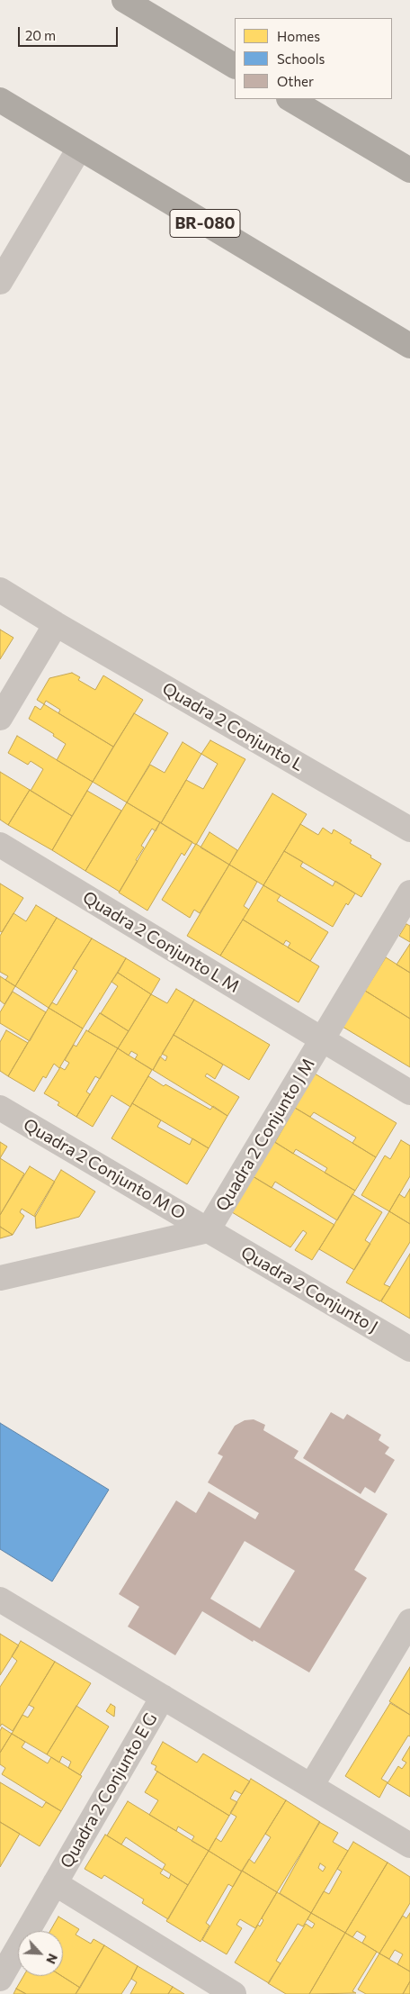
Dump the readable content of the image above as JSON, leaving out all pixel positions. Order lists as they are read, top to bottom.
{
  "streets": {
    "highway": ["BR-080"],
    "street": [
      "Quadra 2 Conjunto L",
      "Quadra 2 Conjunto L M",
      "Quadra 2 Conjunto J M",
      "Quadra 2 Conjunto M O",
      "Quadra 2 Conjunto J",
      "Quadra 2 Conjunto E G"
    ]
  },
  "crossings": [
    ["Quadra 2 Conjunto L M", "Quadra 2 Conjunto J M"],
    ["Quadra 2 Conjunto J M", "Quadra 2 Conjunto M O"],
    ["Quadra 2 Conjunto J M", "Quadra 2 Conjunto J"],
    ["Quadra 2 Conjunto M O", "Quadra 2 Conjunto J"]
  ],
  "legend": ["Homes", "Schools", "Other"],
  "scale_bar": "20 m",
  "north": "bottom right"
}
